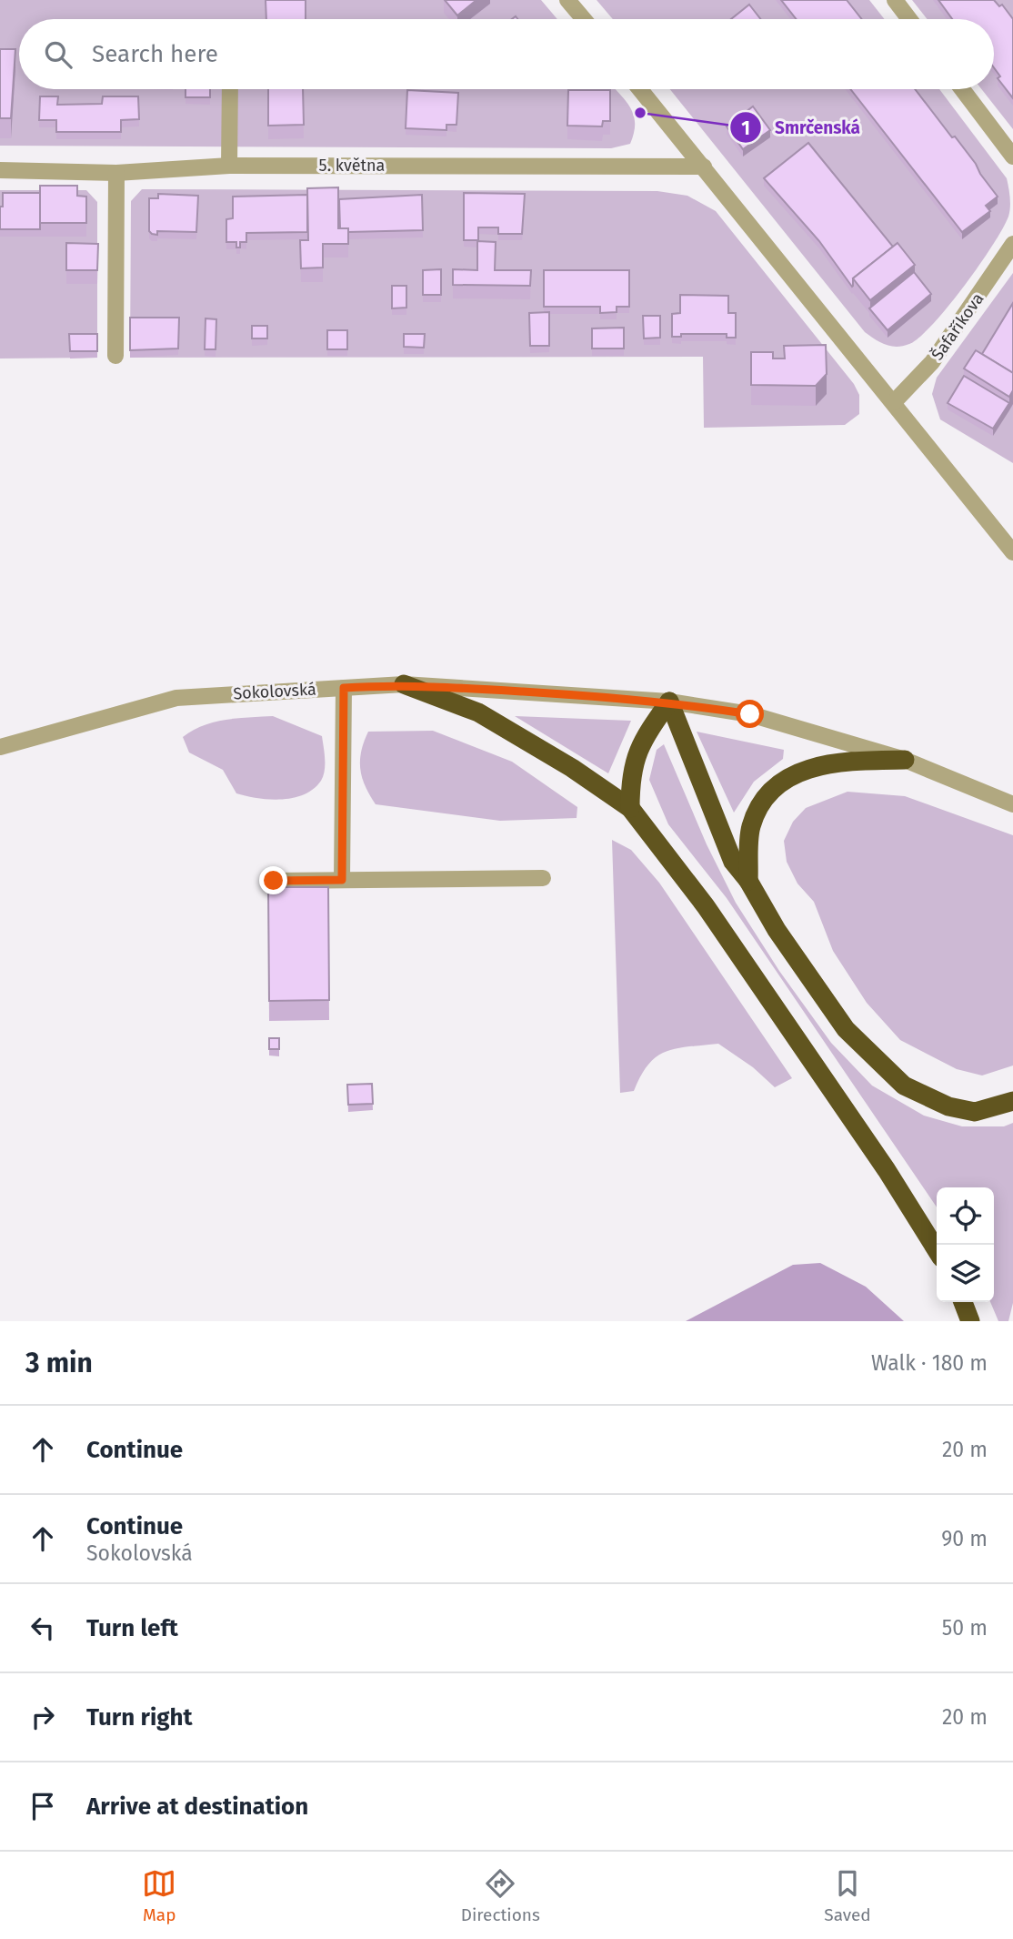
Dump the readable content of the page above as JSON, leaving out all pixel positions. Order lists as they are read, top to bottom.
{
  "streets": {
    "street": ["5. května", "Šafaříkova", "Sokolovská"]
  },
  "places": ["Smrčenská"],
  "page": {
    "search": "Search here",
    "heading": ["3 min", "Walk · 180 m"],
    "list": [
      ["Continue", "20 m"],
      ["Continue", "Sokolovská", "90 m"],
      ["Turn left", "50 m"],
      ["Turn right", "20 m"],
      "Arrive at destination"
    ],
    "nav": ["Map", "Directions", "Saved"]
  }
}
